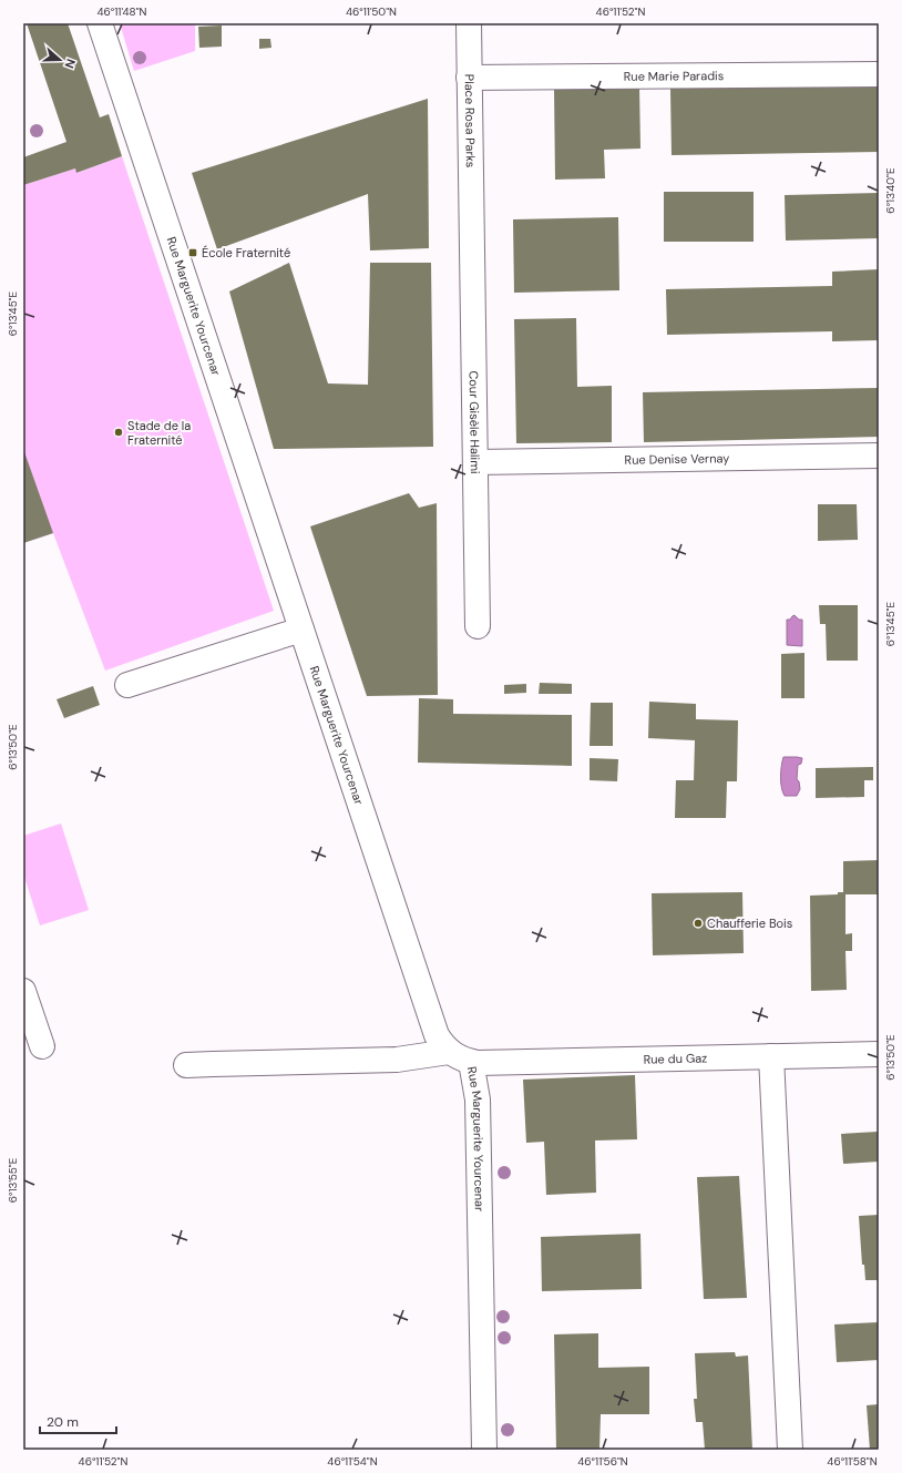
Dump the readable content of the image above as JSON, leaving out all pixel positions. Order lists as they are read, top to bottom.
{
  "streets": {
    "street": [
      "Rue Marie Paradis",
      "Place Rosa Parks",
      "Rue Marguerite Yourcenar",
      "Cour Gisèle Halimi",
      "Rue Denise Vernay",
      "Rue du Gaz"
    ]
  },
  "crossings": [
    ["Rue Marie Paradis", "Place Rosa Parks"],
    ["Place Rosa Parks", "Cour Gisèle Halimi"],
    ["Rue Marguerite Yourcenar", "Rue du Gaz"],
    ["Cour Gisèle Halimi", "Rue Denise Vernay"]
  ],
  "places": {
    "transit": ["École Fraternité"],
    "other": ["Stade de la Fraternité", "Chaufferie Bois"]
  },
  "scale_bar": "20 m",
  "north": "right",
  "coordinates": [
    "46°11'48\"N",
    "46°11'50\"N",
    "46°11'52\"N",
    "6°13'40\"E",
    "6°13'45\"E",
    "6°13'50\"E",
    "6°13'55\"E",
    "46°11'54\"N",
    "46°11'56\"N",
    "46°11'58\"N"
  ]
}
